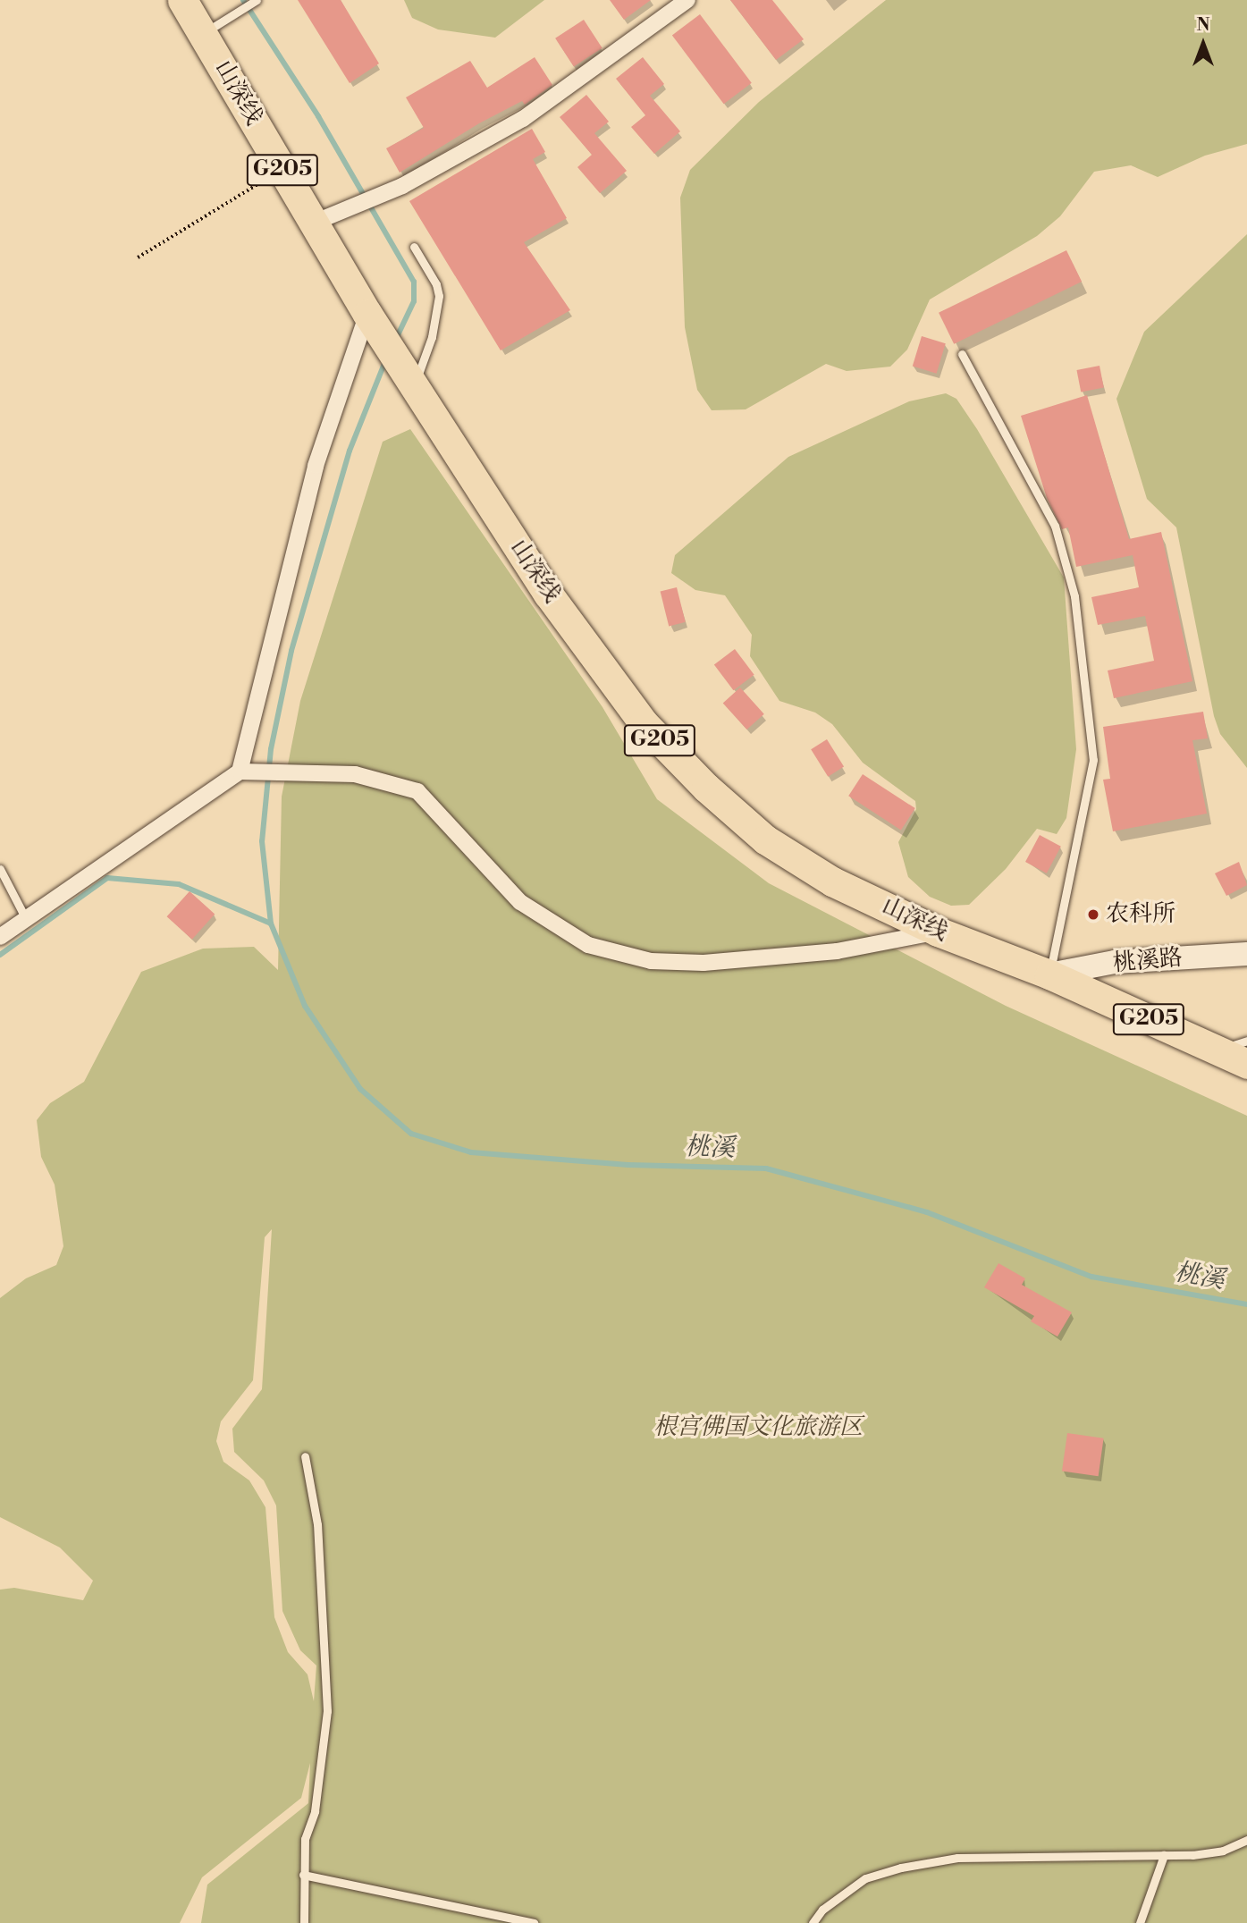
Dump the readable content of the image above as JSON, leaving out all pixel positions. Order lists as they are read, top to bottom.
{
  "streets": {
    "highway": ["山深线", "G205"],
    "street": ["桃溪路"]
  },
  "crossings": [
    ["山深线", "G205"],
    ["山深线", "桃溪路"],
    ["G205", "桃溪路"]
  ],
  "water": ["桃溪"],
  "parks": ["根宫佛国文化旅游区"],
  "places": ["农科所"],
  "north": "top"
}
